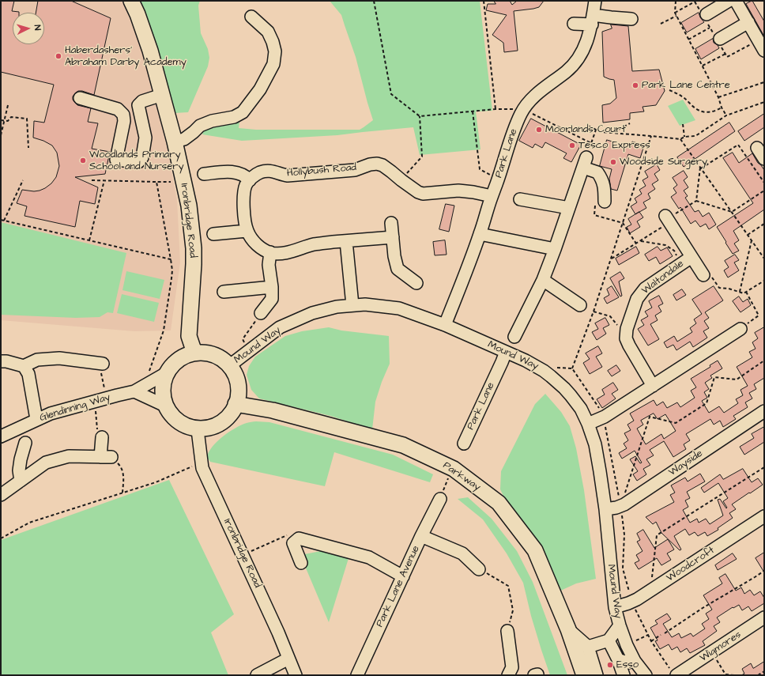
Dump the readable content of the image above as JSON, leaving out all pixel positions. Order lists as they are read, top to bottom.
{
  "streets": {
    "main road": ["Ironbridge Road", "Parkway"],
    "street": [
      "Park Lane",
      "Hollybush Road",
      "Waltondale",
      "Mound Way",
      "Glendinning Way",
      "Wayside",
      "Woodcroft",
      "Park Lane Avenue",
      "Wigmores"
    ]
  },
  "crossings": [
    ["Park Lane", "Hollybush Road"],
    ["Park Lane", "Mound Way"],
    ["Ironbridge Road", "Mound Way"],
    ["Ironbridge Road", "Glendinning Way"],
    ["Ironbridge Road", "Parkway"],
    ["Mound Way", "Glendinning Way"],
    ["Mound Way", "Wayside"],
    ["Mound Way", "Parkway"],
    ["Mound Way", "Woodcroft"],
    ["Glendinning Way", "Parkway"]
  ],
  "places": [
    "Haberdashers' Abraham Darby Academy",
    "Park Lane Centre",
    "Moorlands Court",
    "Tesco Express",
    "Woodlands Primary School and Nursery",
    "Woodside Surgery",
    "Esso"
  ],
  "north": "right"
}
